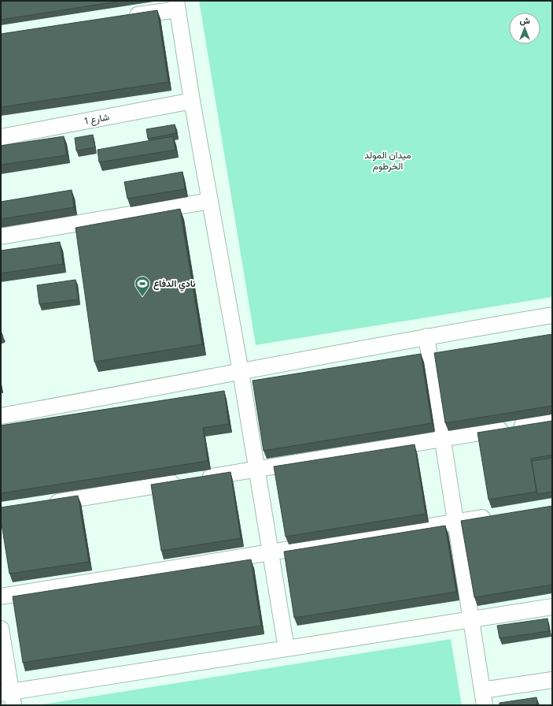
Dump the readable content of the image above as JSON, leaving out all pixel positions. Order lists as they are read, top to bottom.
{
  "streets": {
    "street": ["شارع 1"]
  },
  "parks": ["ميدان المولد الخرطوم"],
  "places": {
    "sports": ["نادي الدفاع"]
  },
  "north": "top"
}
